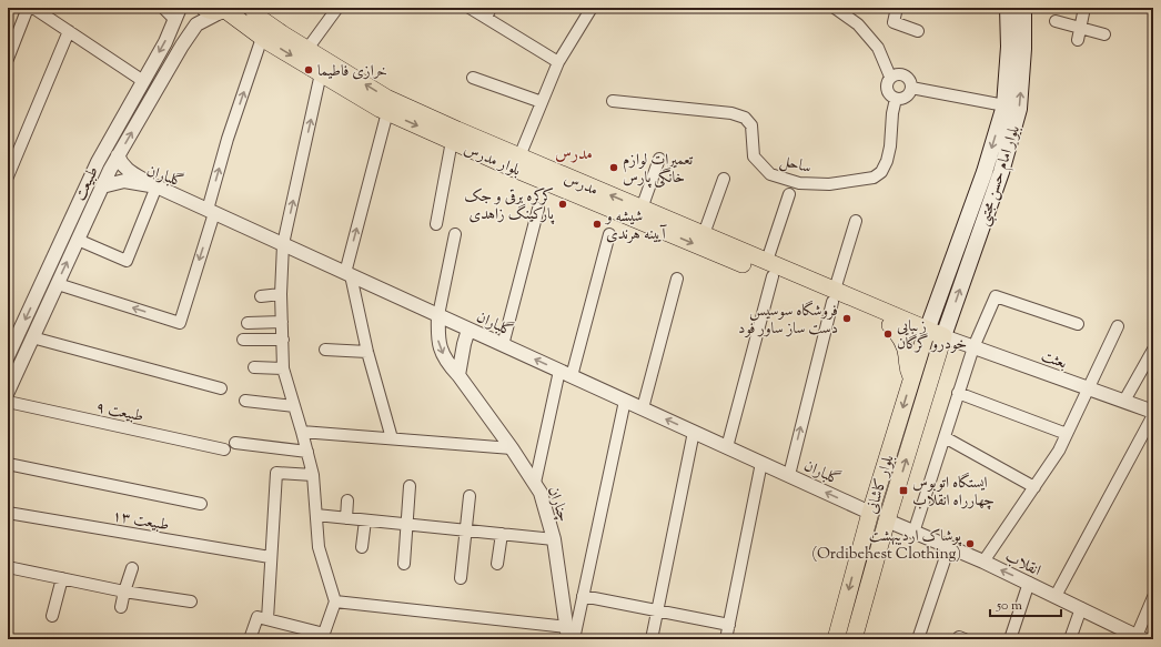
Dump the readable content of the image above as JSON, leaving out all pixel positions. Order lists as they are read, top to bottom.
{
  "streets": {
    "main road": [
      "بلوار مدرس",
      "بلوار امام حسن مجتبی",
      "مدرس",
      "بلوار کاشانی"
    ],
    "street": [
      "ساحل",
      "گلباران",
      "طبیعت",
      "بعثت",
      "طبیعت ۹",
      "چناران",
      "طبیعت ۱۳",
      "انقلاب"
    ]
  },
  "crossings": [
    ["بلوار مدرس", "بلوار امام حسن مجتبی"],
    ["بلوار مدرس", "طبیعت"],
    ["بلوار مدرس", "مدرس"],
    ["بلوار مدرس", "بلوار کاشانی"],
    ["گلباران", "طبیعت"],
    ["گلباران", "بلوار کاشانی"],
    ["گلباران", "چناران"],
    ["بلوار امام حسن مجتبی", "بعثت"],
    ["بلوار امام حسن مجتبی", "بلوار کاشانی"],
    ["بعثت", "بلوار کاشانی"],
    ["بلوار کاشانی", "انقلاب"]
  ],
  "one_way": ["بلوار مدرس", "مدرس"],
  "districts": ["مدرس"],
  "places": {
    "other": [
      "خرازی فاطیما",
      "تعمیرات لوازم خانگی پارس",
      "کرکره برقی و جک پارکینگ زاهدی",
      "شیشه و آیینه هرندی",
      "فروشگاه سوسیس دست ساز ساور فود",
      "زیبایی خودرو گرگان",
      "پوشاک اردیبهشت (Ordibehest Clothing)"
    ],
    "transit": ["ایستگاه اتوبوس چهارراه انقلاب"]
  },
  "scale_bar": "50 m"
}
